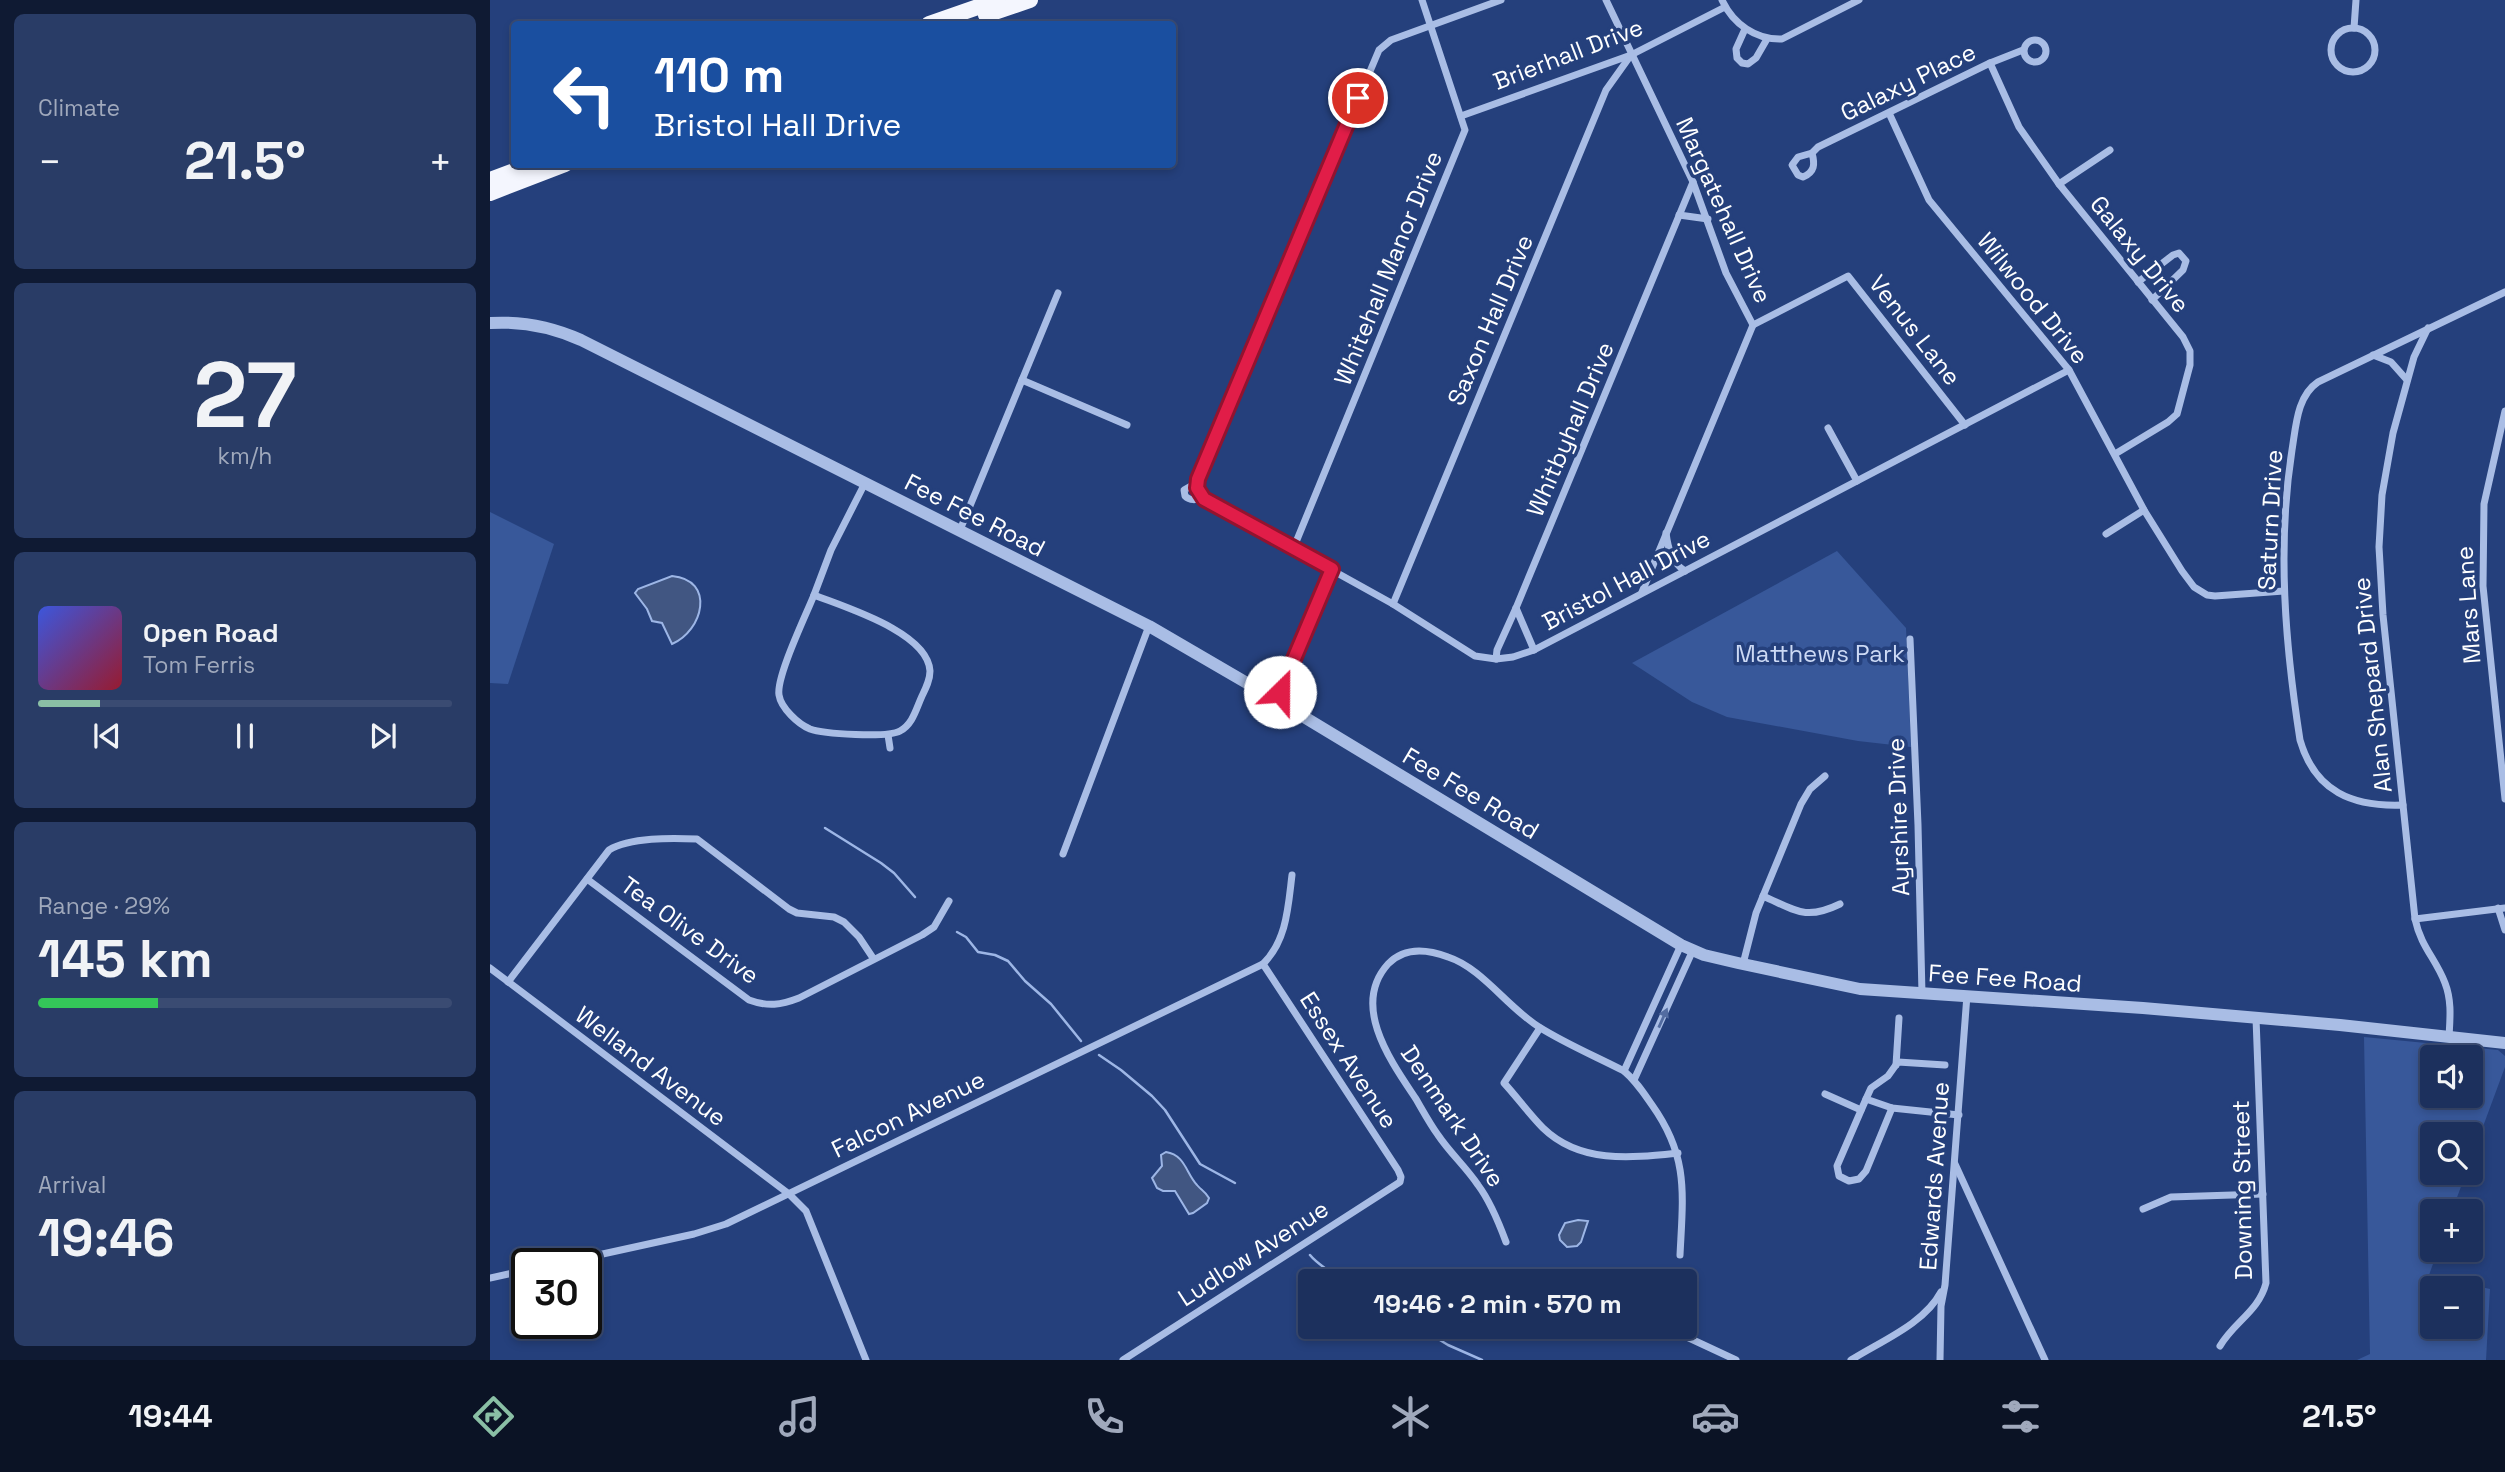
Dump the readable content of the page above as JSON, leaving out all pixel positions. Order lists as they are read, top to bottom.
{
  "streets": {
    "street": [
      "Brierhall Drive",
      "Galaxy Place",
      "Margatehall Drive",
      "Galaxy Drive",
      "Whitehall Manor Drive",
      "Wilwood Drive",
      "Saxon Hall Drive",
      "Venus Lane",
      "Whitbyhall Drive",
      "Fee Fee Road",
      "Saturn Drive",
      "Bristol Hall Drive",
      "Mars Lane",
      "Alan Shepard Drive",
      "Ayrshire Drive",
      "Tea Olive Drive",
      "Essex Avenue",
      "Welland Avenue",
      "Falcon Avenue",
      "Denmark Drive",
      "Edwards Avenue",
      "Downing Street",
      "Ludlow Avenue"
    ]
  },
  "crossings": [
    ["Brierhall Drive", "Margatehall Drive"],
    ["Brierhall Drive", "Whitehall Manor Drive"],
    ["Brierhall Drive", "Saxon Hall Drive"],
    ["Galaxy Place", "Galaxy Drive"],
    ["Galaxy Place", "Wilwood Drive"],
    ["Margatehall Drive", "Saxon Hall Drive"],
    ["Margatehall Drive", "Venus Lane"],
    ["Margatehall Drive", "Whitbyhall Drive"],
    ["Margatehall Drive", "Bristol Hall Drive"],
    ["Galaxy Drive", "Wilwood Drive"],
    ["Wilwood Drive", "Saturn Drive"],
    ["Wilwood Drive", "Bristol Hall Drive"],
    ["Venus Lane", "Bristol Hall Drive"],
    ["Whitbyhall Drive", "Bristol Hall Drive"],
    ["Fee Fee Road", "Alan Shepard Drive"],
    ["Fee Fee Road", "Ayrshire Drive"],
    ["Fee Fee Road", "Edwards Avenue"],
    ["Fee Fee Road", "Downing Street"],
    ["Saturn Drive", "Alan Shepard Drive"],
    ["Essex Avenue", "Falcon Avenue"],
    ["Essex Avenue", "Ludlow Avenue"],
    ["Welland Avenue", "Falcon Avenue"]
  ],
  "parks": ["Matthews Park"],
  "page": {
    "tile": [
      "Climate",
      ["27", "km/h"],
      ["Range · 29%", "145 km"],
      ["Arrival", "19:46"]
    ],
    "turn": ["110 m", "Bristol Hall Drive"],
    "heat": ["−", "21.5°", "+"],
    "song": ["Open Road", "Tom Ferris"],
    "map_buttons": ["+", "−"],
    "limit": "30",
    "trip": "19:46 · 2 min · 570 m",
    "tabs": ["19:44", "21.5°"]
  }
}
